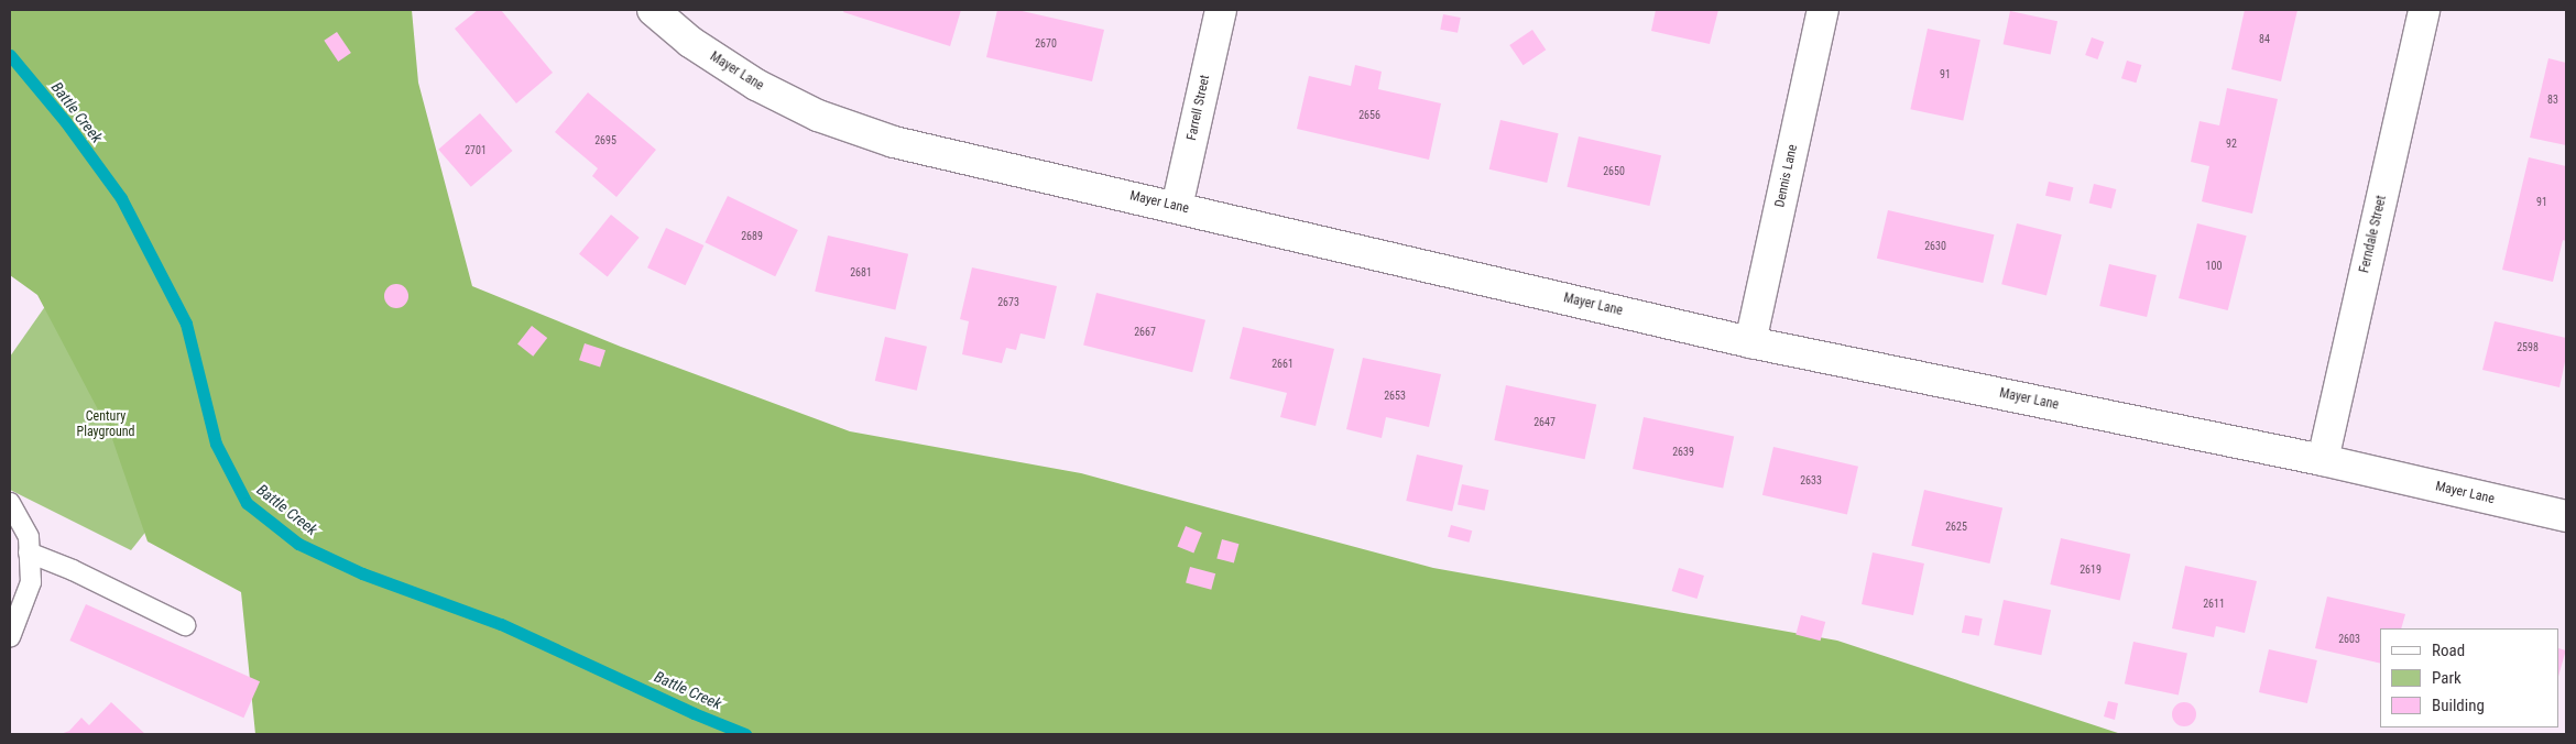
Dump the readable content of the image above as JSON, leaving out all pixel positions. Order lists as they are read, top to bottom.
{
  "streets": {
    "street": [
      "Mayer Lane",
      "Farrell Street",
      "Dennis Lane",
      "Ferndale Street"
    ]
  },
  "crossings": [
    ["Mayer Lane", "Farrell Street"],
    ["Mayer Lane", "Dennis Lane"],
    ["Mayer Lane", "Ferndale Street"]
  ],
  "water": ["Battle Creek"],
  "parks": ["Century Playground"],
  "house_numbers": [
    "84",
    "2670",
    "91",
    "83",
    "2656",
    "2695",
    "92",
    "2701",
    "2650",
    "91",
    "2689",
    "2630",
    "100",
    "2681",
    "2673",
    "2667",
    "2598",
    "2661",
    "2653",
    "2647",
    "2639",
    "2633",
    "2625",
    "2619",
    "2611",
    "2603"
  ],
  "legend": ["Road", "Park", "Building"]
}
